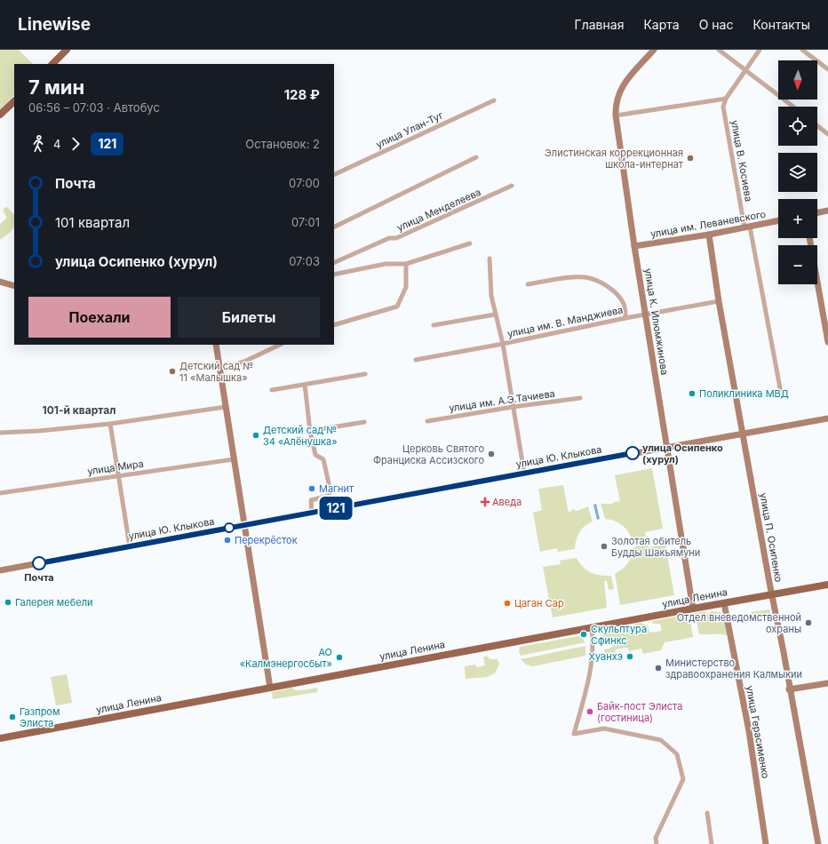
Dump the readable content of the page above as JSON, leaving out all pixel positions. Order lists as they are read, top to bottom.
{
  "streets": {
    "main road": [
      "улица им. Леваневского",
      "улица К. Илюмжинова",
      "улица Ю. Клыкова",
      "улица П. Осипенко",
      "улица Ленина",
      "улица Герасименко"
    ],
    "street": [
      "улица Улан-Туг",
      "улица В. Косиева",
      "улица Менделеева",
      "улица им. В. Манджиева",
      "улица им. А.Э.Тачиева",
      "улица Мира"
    ]
  },
  "crossings": [
    ["улица В. Косиева", "улица им. Леваневского"],
    ["улица им. Леваневского", "улица К. Илюмжинова"],
    ["улица им. Леваневского", "улица П. Осипенко"],
    ["улица им. В. Манджиева", "улица К. Илюмжинова"],
    ["улица им. В. Манджиева", "улица П. Осипенко"],
    ["улица К. Илюмжинова", "улица Ю. Клыкова"],
    ["улица К. Илюмжинова", "улица Ленина"],
    ["улица Ю. Клыкова", "улица П. Осипенко"],
    ["улица П. Осипенко", "улица Ленина"],
    ["улица Ленина", "улица Герасименко"]
  ],
  "districts": ["101-й квартал"],
  "places": {
    "other": [
      "Элистинская коррекционная школа-интернат",
      "Детский сад № 11 «Малышка»",
      "Поликлиника МВД",
      "Детский сад № 34 «Алёнушка»",
      "улица Осипенко (хурул)",
      "Церковь Святого Франциска Ассизского",
      "Магнит",
      "Перекрёсток",
      "Золотая обитель Будды Шакьямуни",
      "Почта",
      "Галерея мебели",
      "Цаган Сар",
      "Отдел вневедомственной охраны",
      "Скульптура Сфинкс",
      "Хуанхэ",
      "АО «Калмэнергосбыт»",
      "Министерство здравоохранения Калмыкии",
      "Байк-пост Элиста (гостиница)",
      "Газпром Элиста"
    ],
    "health": ["Аведа"]
  },
  "lines": ["bus line 121"],
  "north": "bottom",
  "page": {
    "header": "Linewise",
    "nav": [
      "Главная",
      "Карта",
      "О нас",
      "Контакты"
    ],
    "on_map": "121",
    "map_buttons": ["+", "−"],
    "heading": ["7 мин", "06:56 – 07:03 · Автобус", "128 ₽"],
    "legs": ["4", "121", "Остановок: 2"],
    "list": [
      {
        "name": "Почта",
        "value": "07:00"
      },
      {
        "name": "101 квартал",
        "value": "07:01"
      },
      {
        "name": "улица Осипенко (хурул)",
        "value": "07:03"
      }
    ],
    "buttons": ["Поехали", "Билеты"]
  }
}
